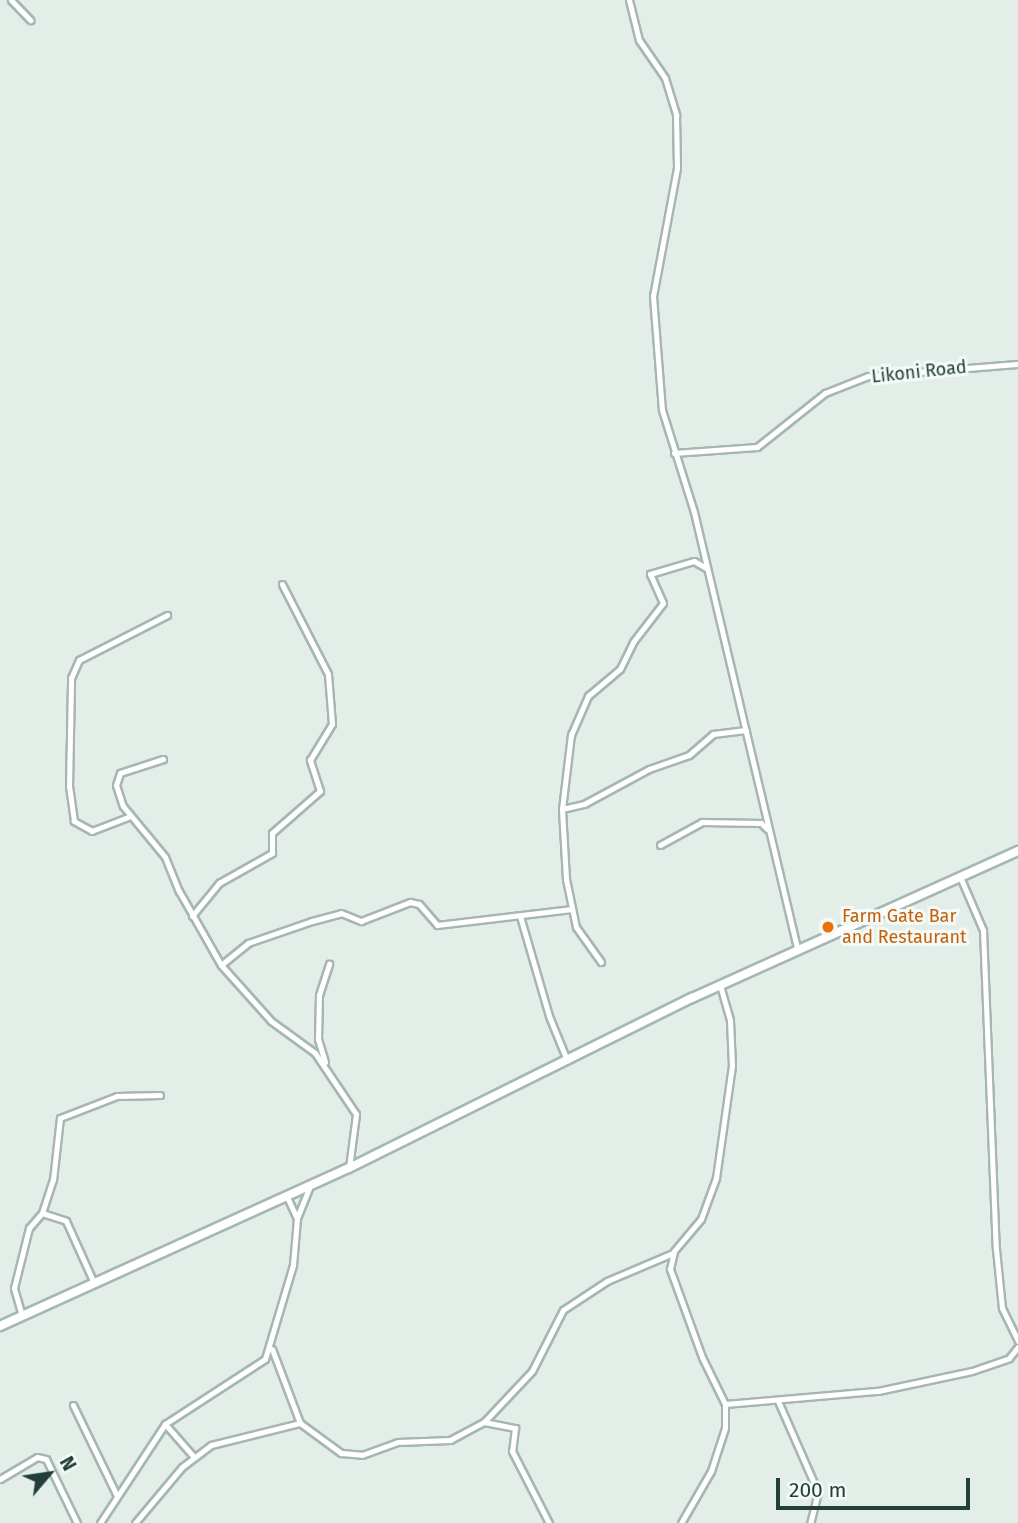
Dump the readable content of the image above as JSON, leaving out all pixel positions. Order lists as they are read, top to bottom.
{
  "streets": {
    "street": ["Likoni Road"]
  },
  "places": ["Farm Gate Bar and Restaurant"],
  "scale_bar": "200 m",
  "north": "top right"
}
